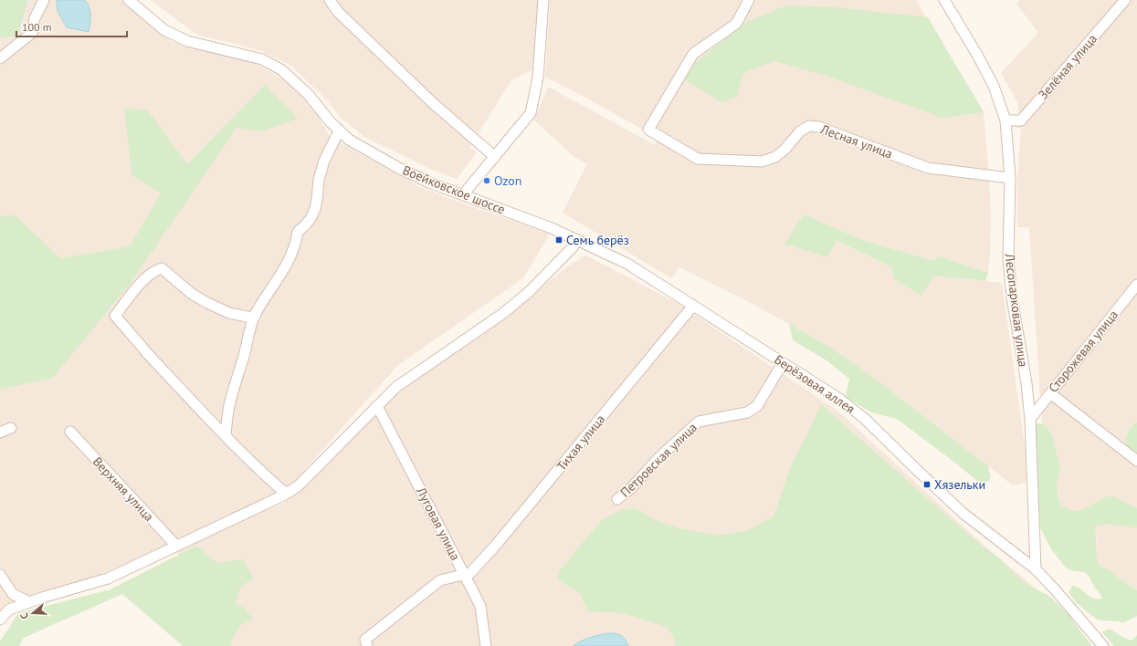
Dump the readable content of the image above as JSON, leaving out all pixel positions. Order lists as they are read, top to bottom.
{
  "streets": {
    "street": [
      "Зелёная улица",
      "Лесная улица",
      "Воейковское шоссе",
      "Лесопарковая улица",
      "Сторожевая улица",
      "Берёзовая аллея",
      "Тихая улица",
      "Петровская улица",
      "Верхняя улица",
      "Луговая улица"
    ]
  },
  "crossings": [
    ["Зелёная улица", "Лесопарковая улица"],
    ["Лесная улица", "Лесопарковая улица"],
    ["Воейковское шоссе", "Берёзовая аллея"],
    ["Лесопарковая улица", "Сторожевая улица"],
    ["Лесопарковая улица", "Берёзовая аллея"],
    ["Берёзовая аллея", "Тихая улица"],
    ["Берёзовая аллея", "Петровская улица"],
    ["Тихая улица", "Луговая улица"]
  ],
  "places": {
    "other": ["Ozon"],
    "transit": ["Семь берёз", "Хязельки"]
  },
  "scale_bar": "100 m",
  "north": "left"
}
